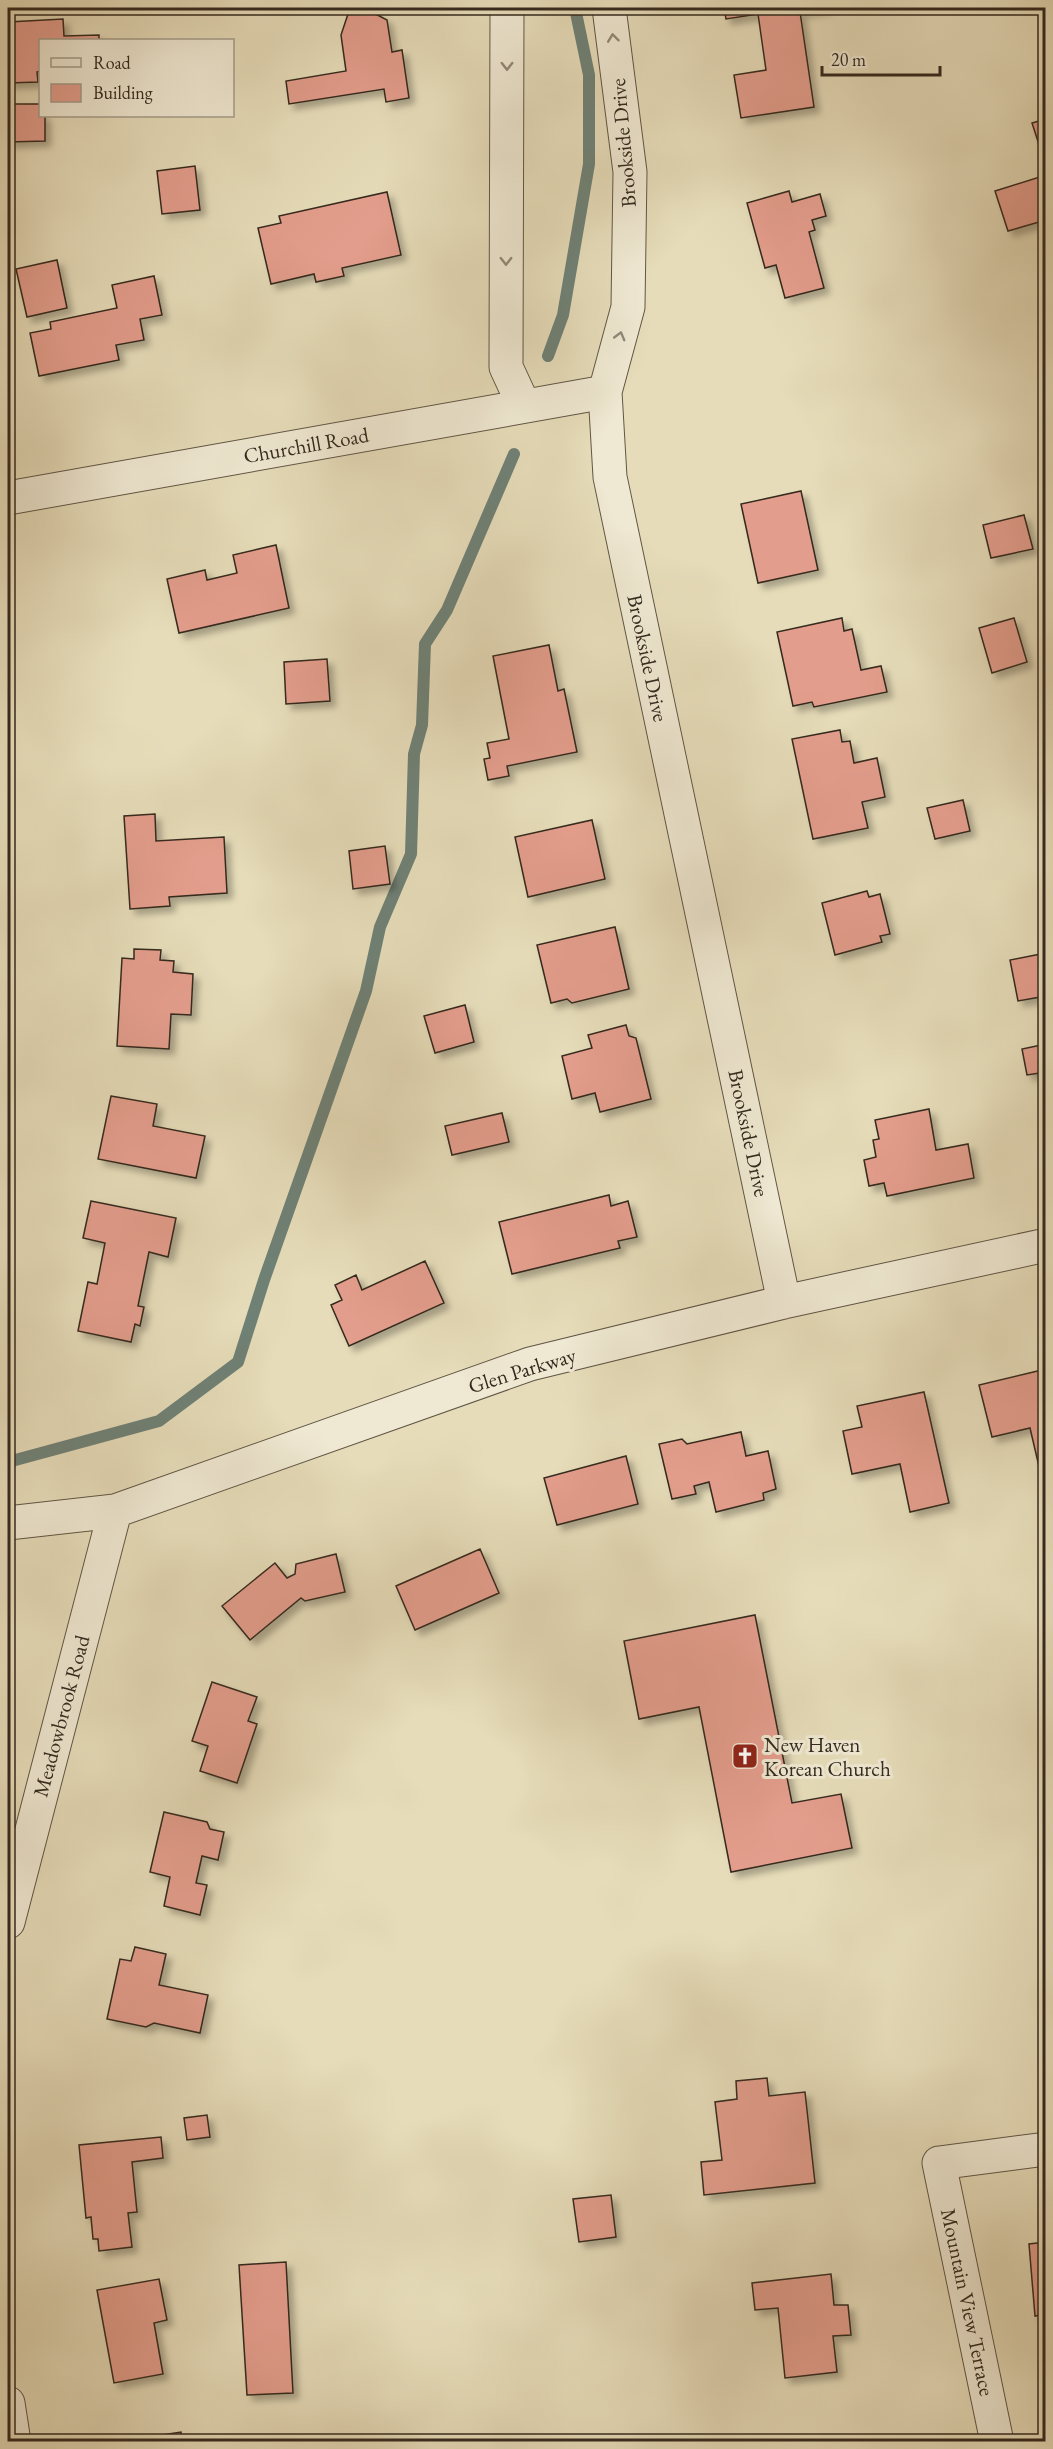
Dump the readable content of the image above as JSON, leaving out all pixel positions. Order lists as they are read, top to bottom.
{
  "streets": {
    "street": [
      "Brookside Drive",
      "Churchill Road",
      "Glen Parkway",
      "Meadowbrook Road",
      "Mountain View Terrace"
    ]
  },
  "crossings": [
    ["Brookside Drive", "Churchill Road"],
    ["Brookside Drive", "Glen Parkway"],
    ["Glen Parkway", "Meadowbrook Road"]
  ],
  "places": {
    "church": ["New Haven Korean Church"]
  },
  "legend": ["Road", "Building"],
  "scale_bar": "20 m"
}
